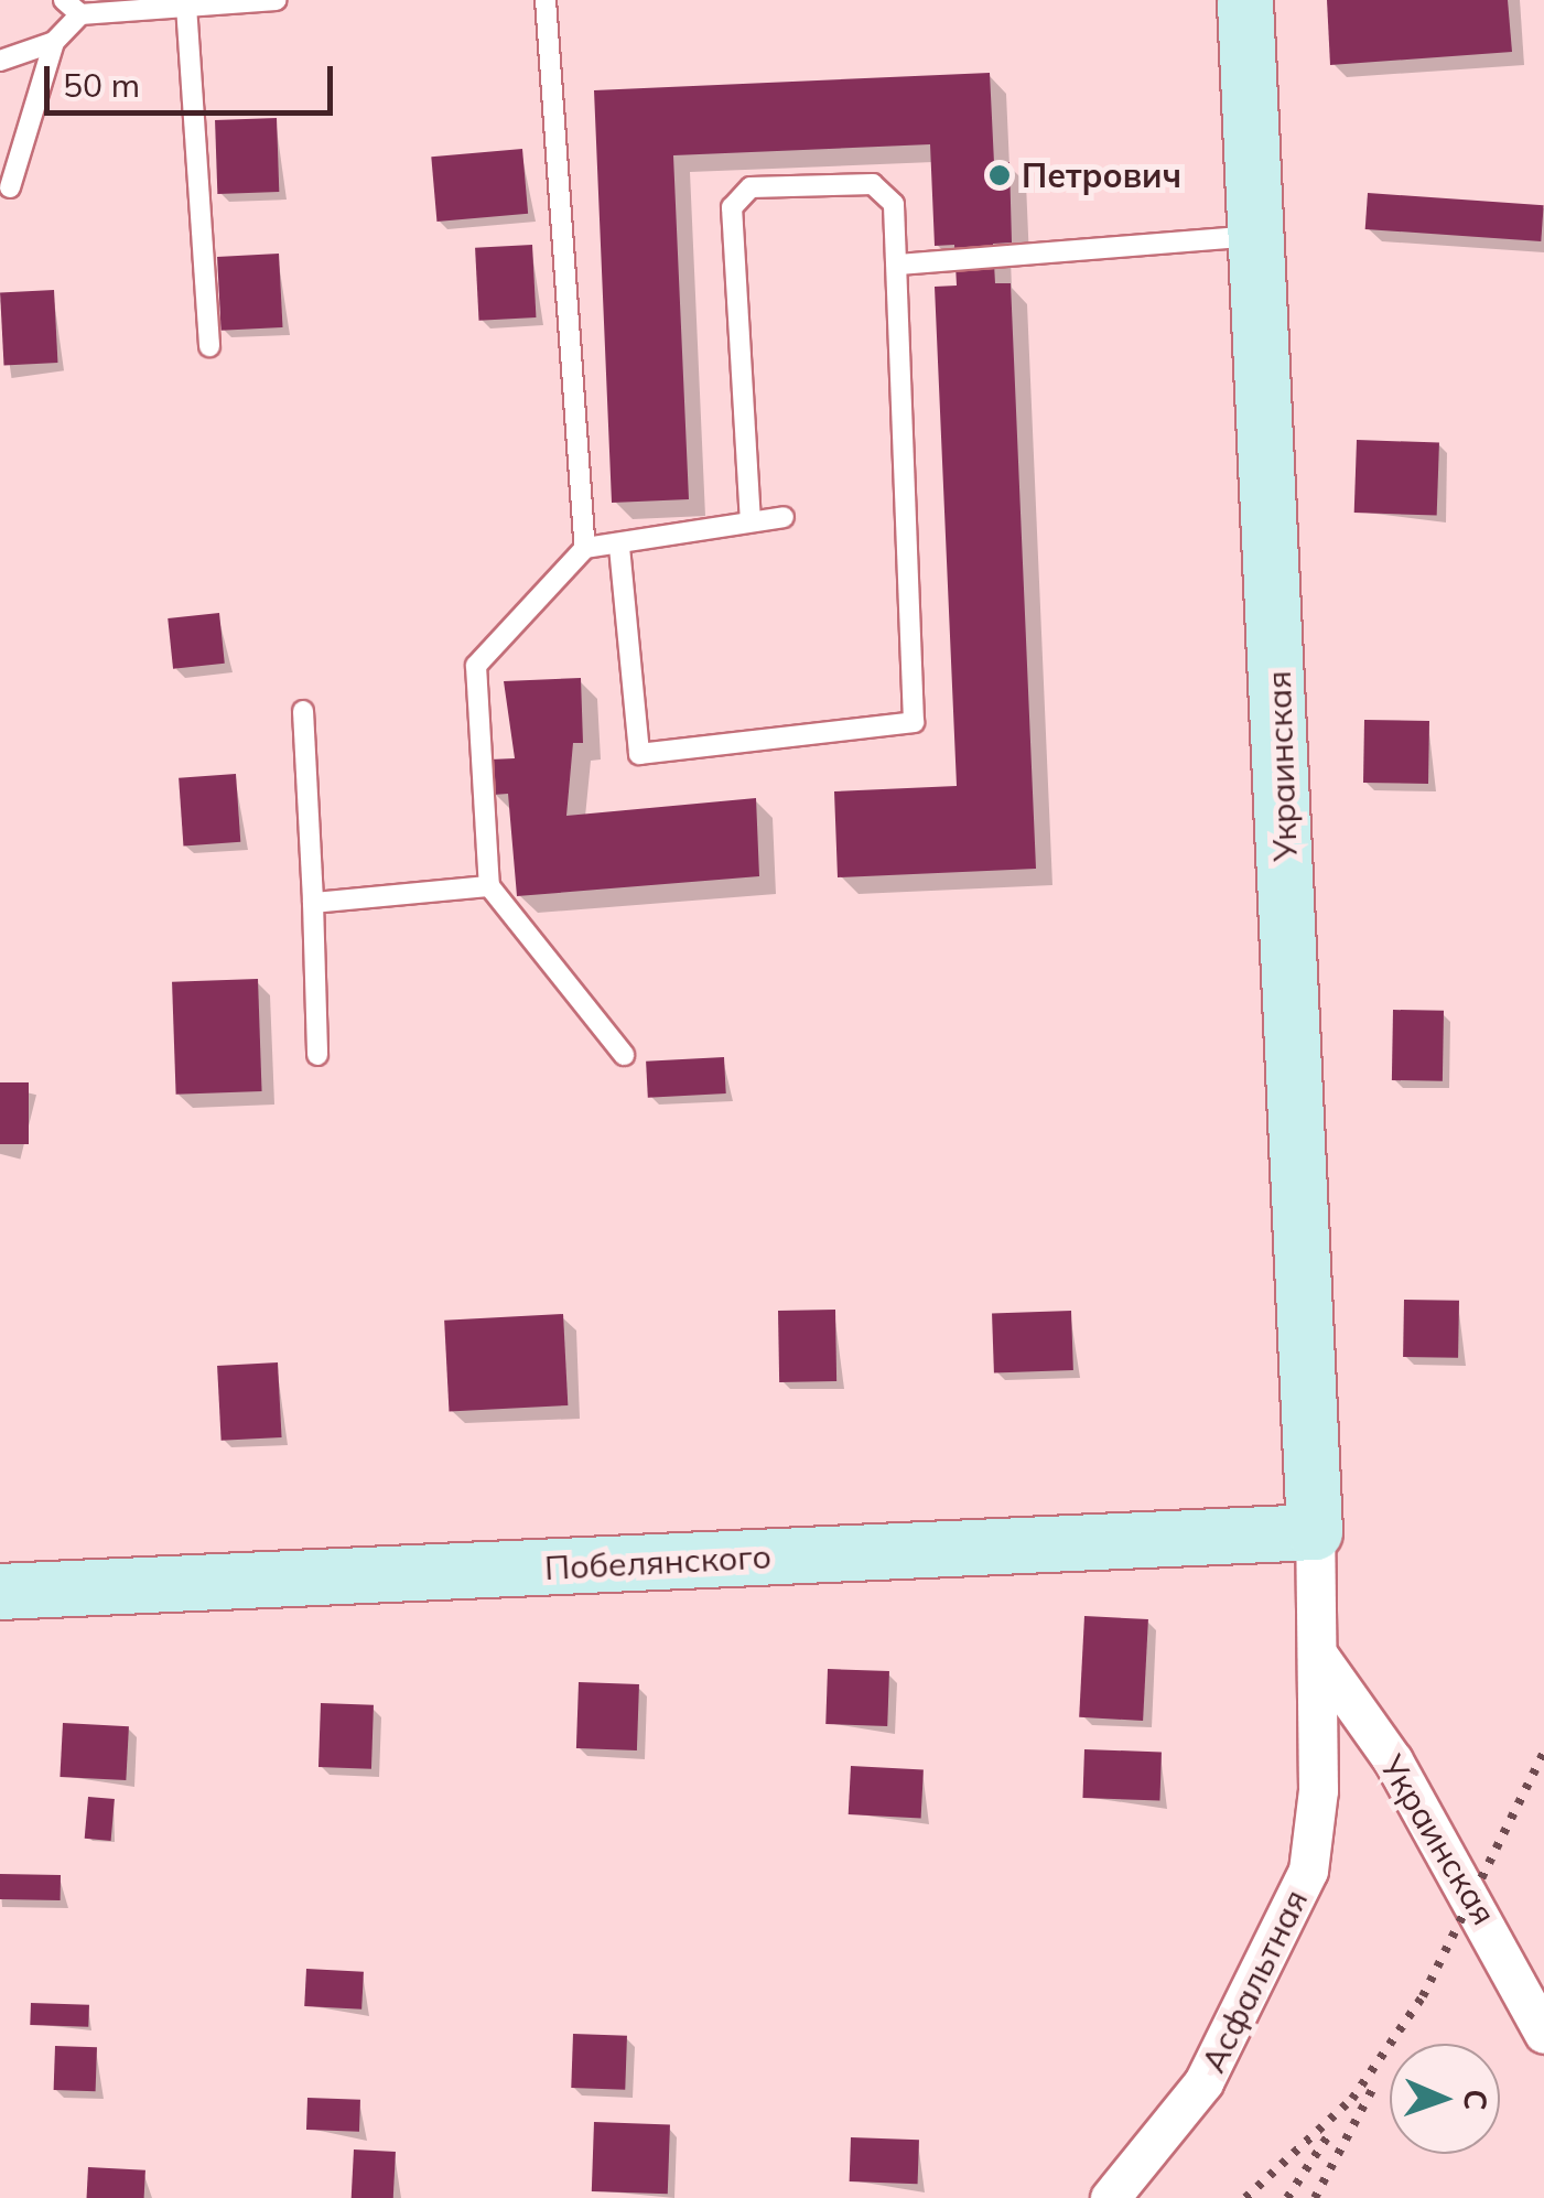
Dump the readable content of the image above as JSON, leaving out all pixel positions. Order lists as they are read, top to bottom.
{
  "streets": {
    "street": ["Украинская", "Побелянского", "Асфальтная"]
  },
  "crossings": [
    ["Украинская", "Побелянского"],
    ["Украинская", "Асфальтная"],
    ["Побелянского", "Асфальтная"]
  ],
  "places": ["Петрович"],
  "scale_bar": "50 m",
  "north": "right"
}
